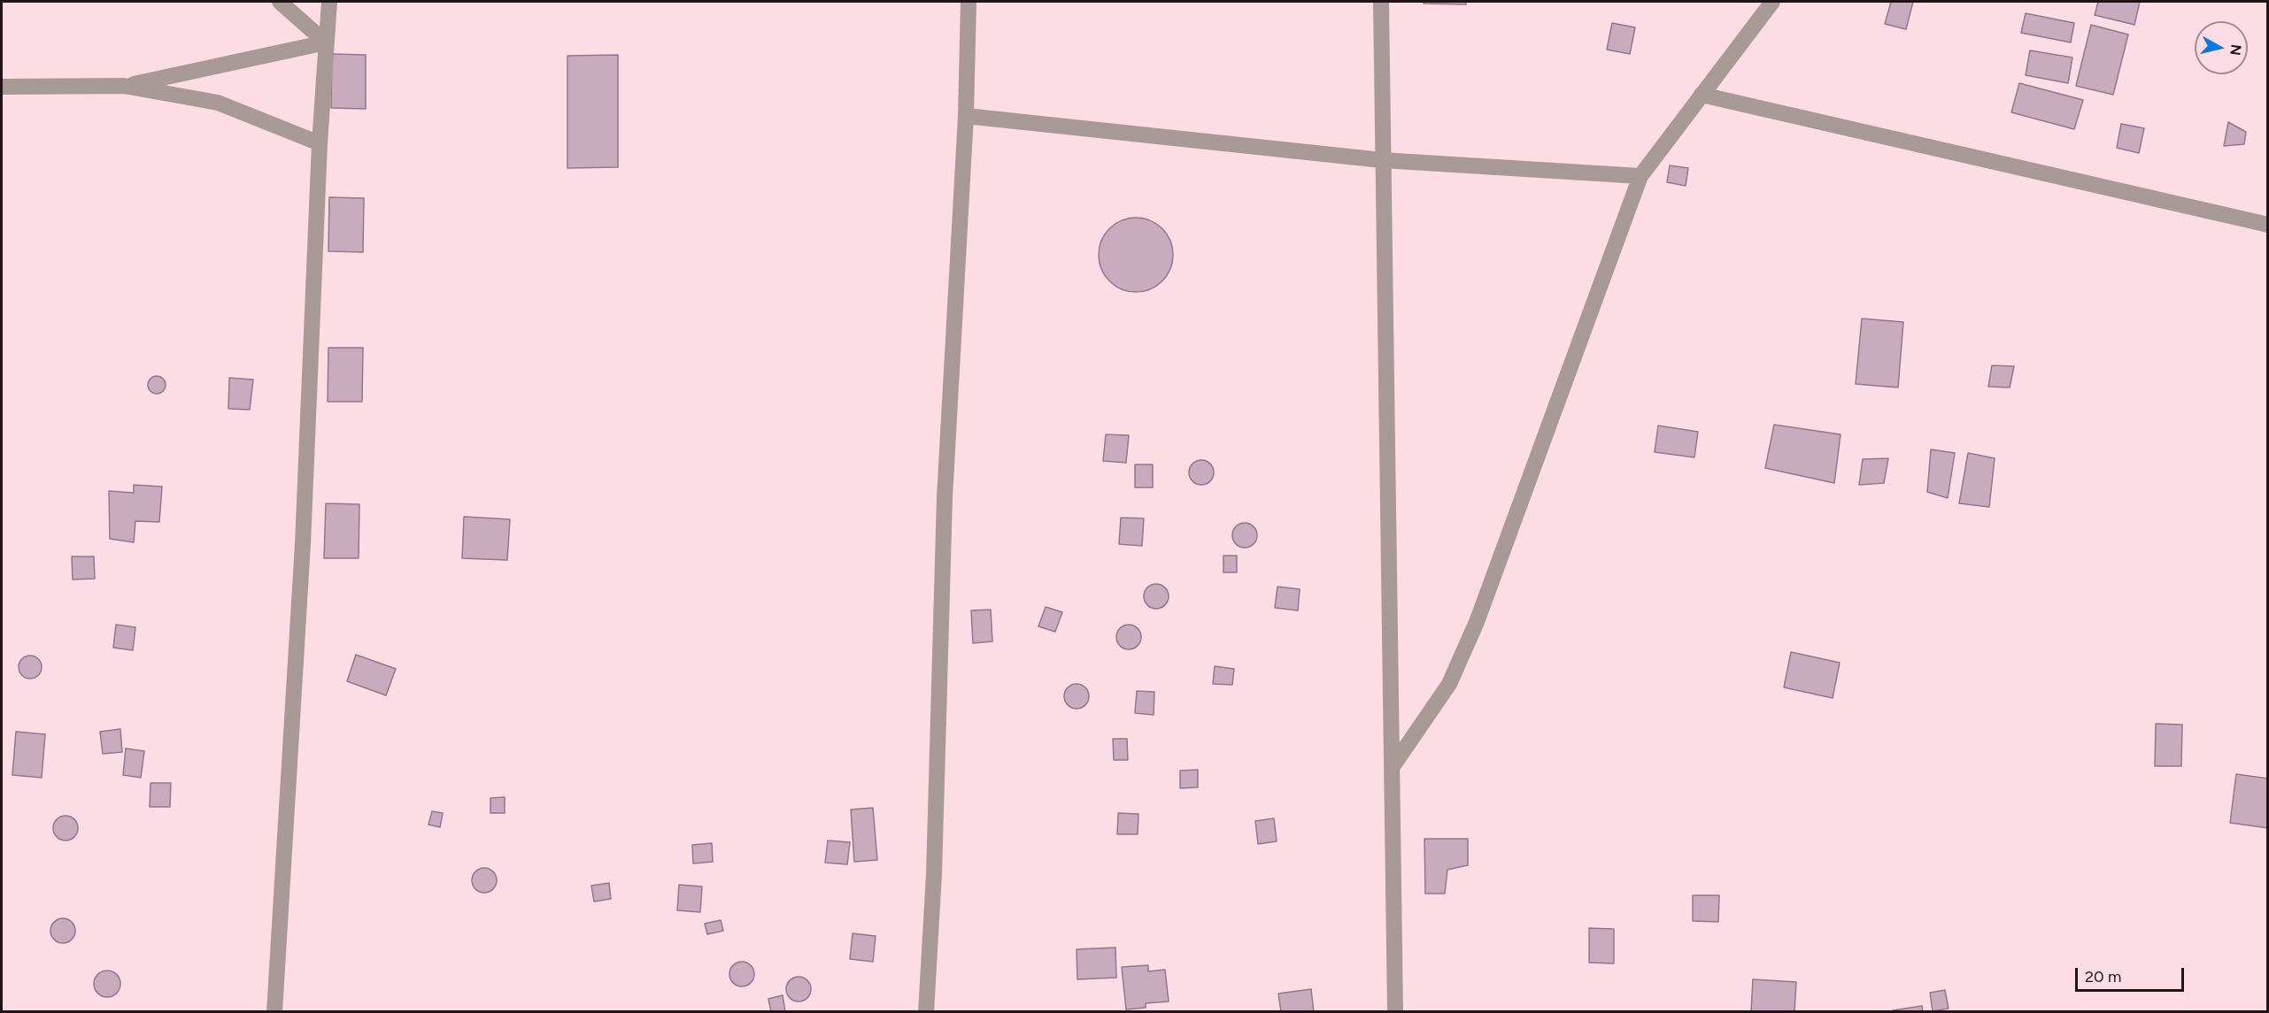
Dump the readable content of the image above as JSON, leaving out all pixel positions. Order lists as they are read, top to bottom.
{
  "scale_bar": "20 m",
  "north": "right"
}
